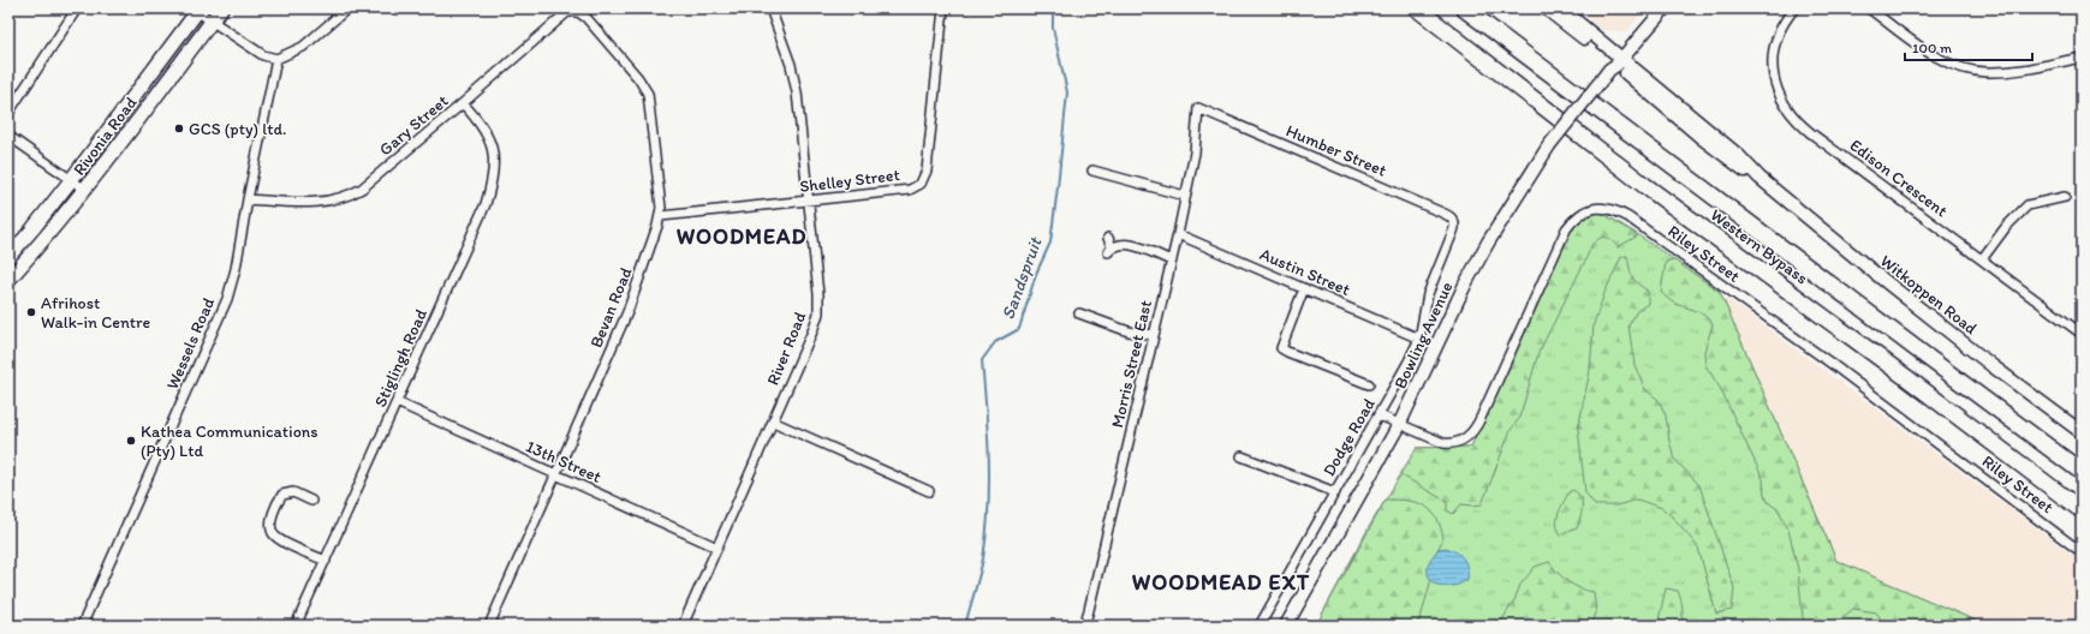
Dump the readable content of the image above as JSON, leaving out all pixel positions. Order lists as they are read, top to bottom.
{
  "streets": {
    "highway": ["Western Bypass"],
    "main road": ["Rivonia Road", "Witkoppen Road", "Bowling Avenue"],
    "street": [
      "Gary Street",
      "Humber Street",
      "Edison Crescent",
      "Shelley Street",
      "Riley Street",
      "Austin Street",
      "Bevan Road",
      "Wessels Road",
      "River Road",
      "Stiglingh Road",
      "Morris Street East",
      "Dodge Road",
      "13th Street"
    ]
  },
  "crossings": [
    ["Gary Street", "Bevan Road"],
    ["Gary Street", "Wessels Road"],
    ["Gary Street", "Stiglingh Road"],
    ["Humber Street", "Morris Street East"],
    ["Humber Street", "Dodge Road"],
    ["Shelley Street", "Bevan Road"],
    ["Shelley Street", "River Road"],
    ["Riley Street", "Bowling Avenue"],
    ["Riley Street", "Dodge Road"],
    ["Austin Street", "Morris Street East"],
    ["Austin Street", "Dodge Road"],
    ["Witkoppen Road", "Bowling Avenue"],
    ["Bevan Road", "13th Street"],
    ["River Road", "13th Street"],
    ["Stiglingh Road", "13th Street"]
  ],
  "districts": ["WOODMEAD", "WOODMEAD EXT"],
  "water": ["Sandspruit"],
  "places": ["GCS (pty) ltd.", "Afrihost Walk-in Centre", "Kathea Communications (Pty) Ltd"],
  "scale_bar": "100 m"
}
